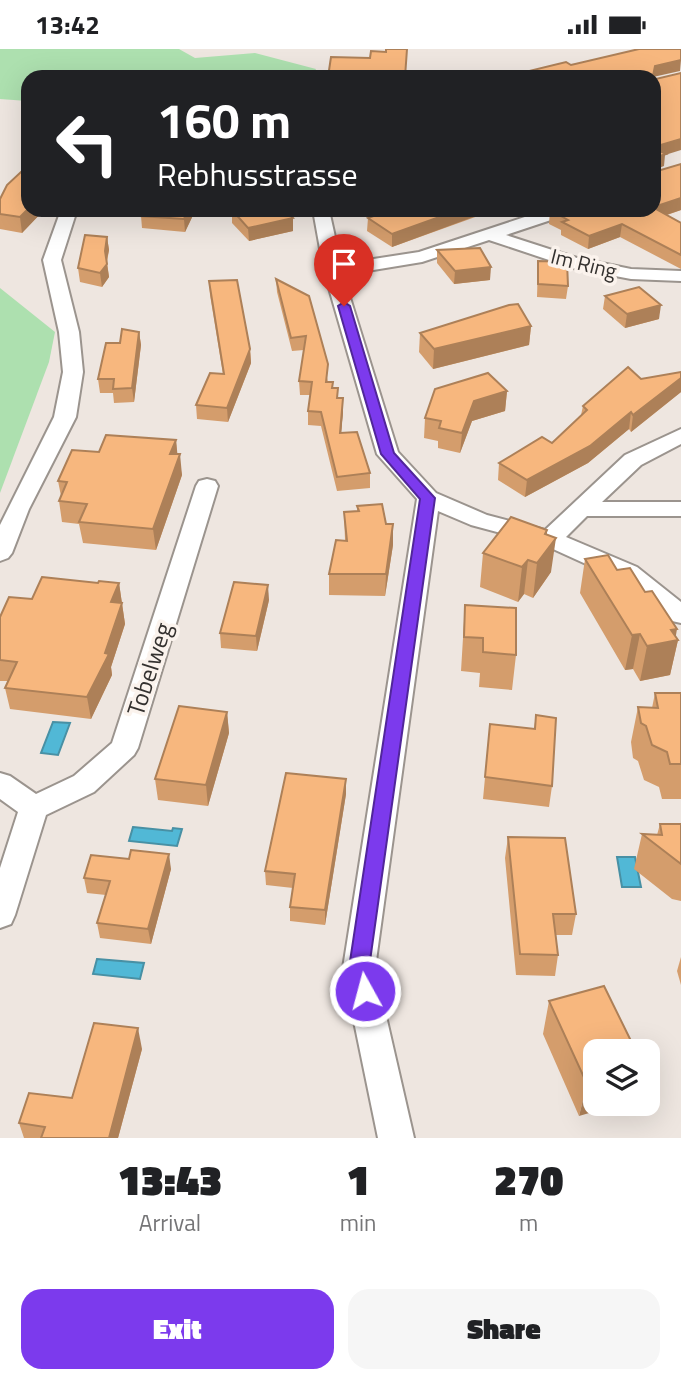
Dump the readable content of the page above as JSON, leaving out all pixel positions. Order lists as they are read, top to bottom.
{
  "streets": {
    "street": ["Im Ring", "Tobelweg"]
  },
  "page": {
    "status": "13:42",
    "turn": ["160 m", "Rebhusstrasse"],
    "eta": [
      "13:43",
      "Arrival",
      "1",
      "min",
      "270",
      "m"
    ],
    "buttons": ["Exit", "Share"]
  }
}
